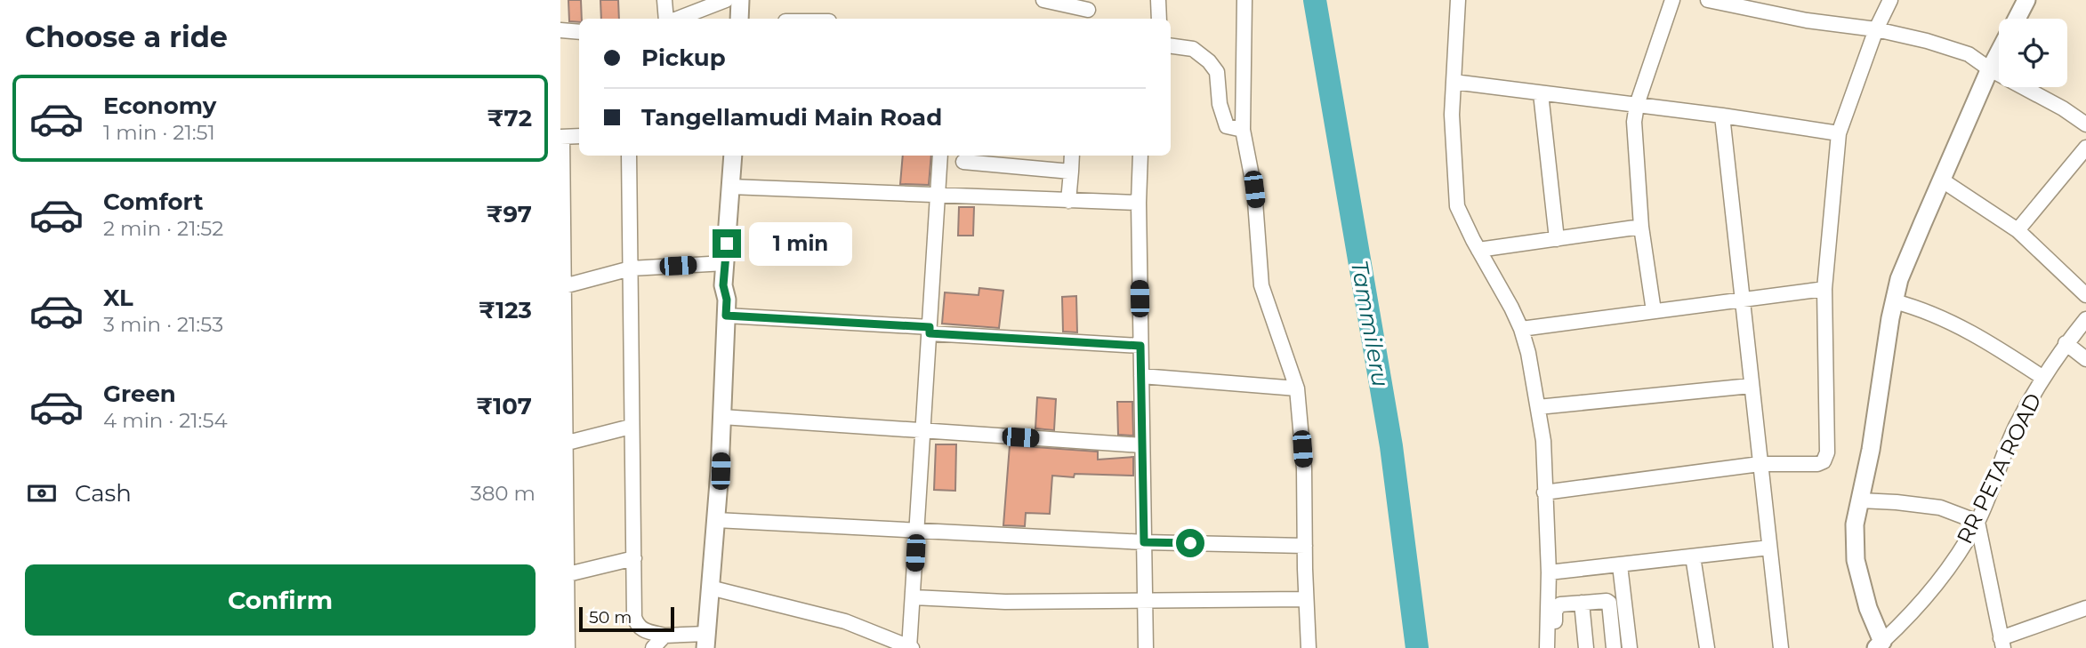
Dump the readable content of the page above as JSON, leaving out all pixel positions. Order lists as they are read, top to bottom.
{
  "streets": {
    "street": ["RR PETA ROAD"]
  },
  "water": ["Tammileru"],
  "scale_bar": "50 m",
  "page": {
    "heading": "Choose a ride",
    "banner": ["Pickup", "Tangellamudi Main Road"],
    "list": [
      {
        "name": "Economy",
        "note": "1 min · 21:51",
        "value": "₹72"
      },
      {
        "name": "Comfort",
        "note": "2 min · 21:52",
        "value": "₹97"
      },
      {
        "name": "XL",
        "note": "3 min · 21:53",
        "value": "₹123"
      },
      {
        "name": "Green",
        "note": "4 min · 21:54",
        "value": "₹107"
      }
    ],
    "bubble": "1 min",
    "pay": ["Cash", "380 m"],
    "buttons": "Confirm",
    "scale": "50 m"
  }
}
